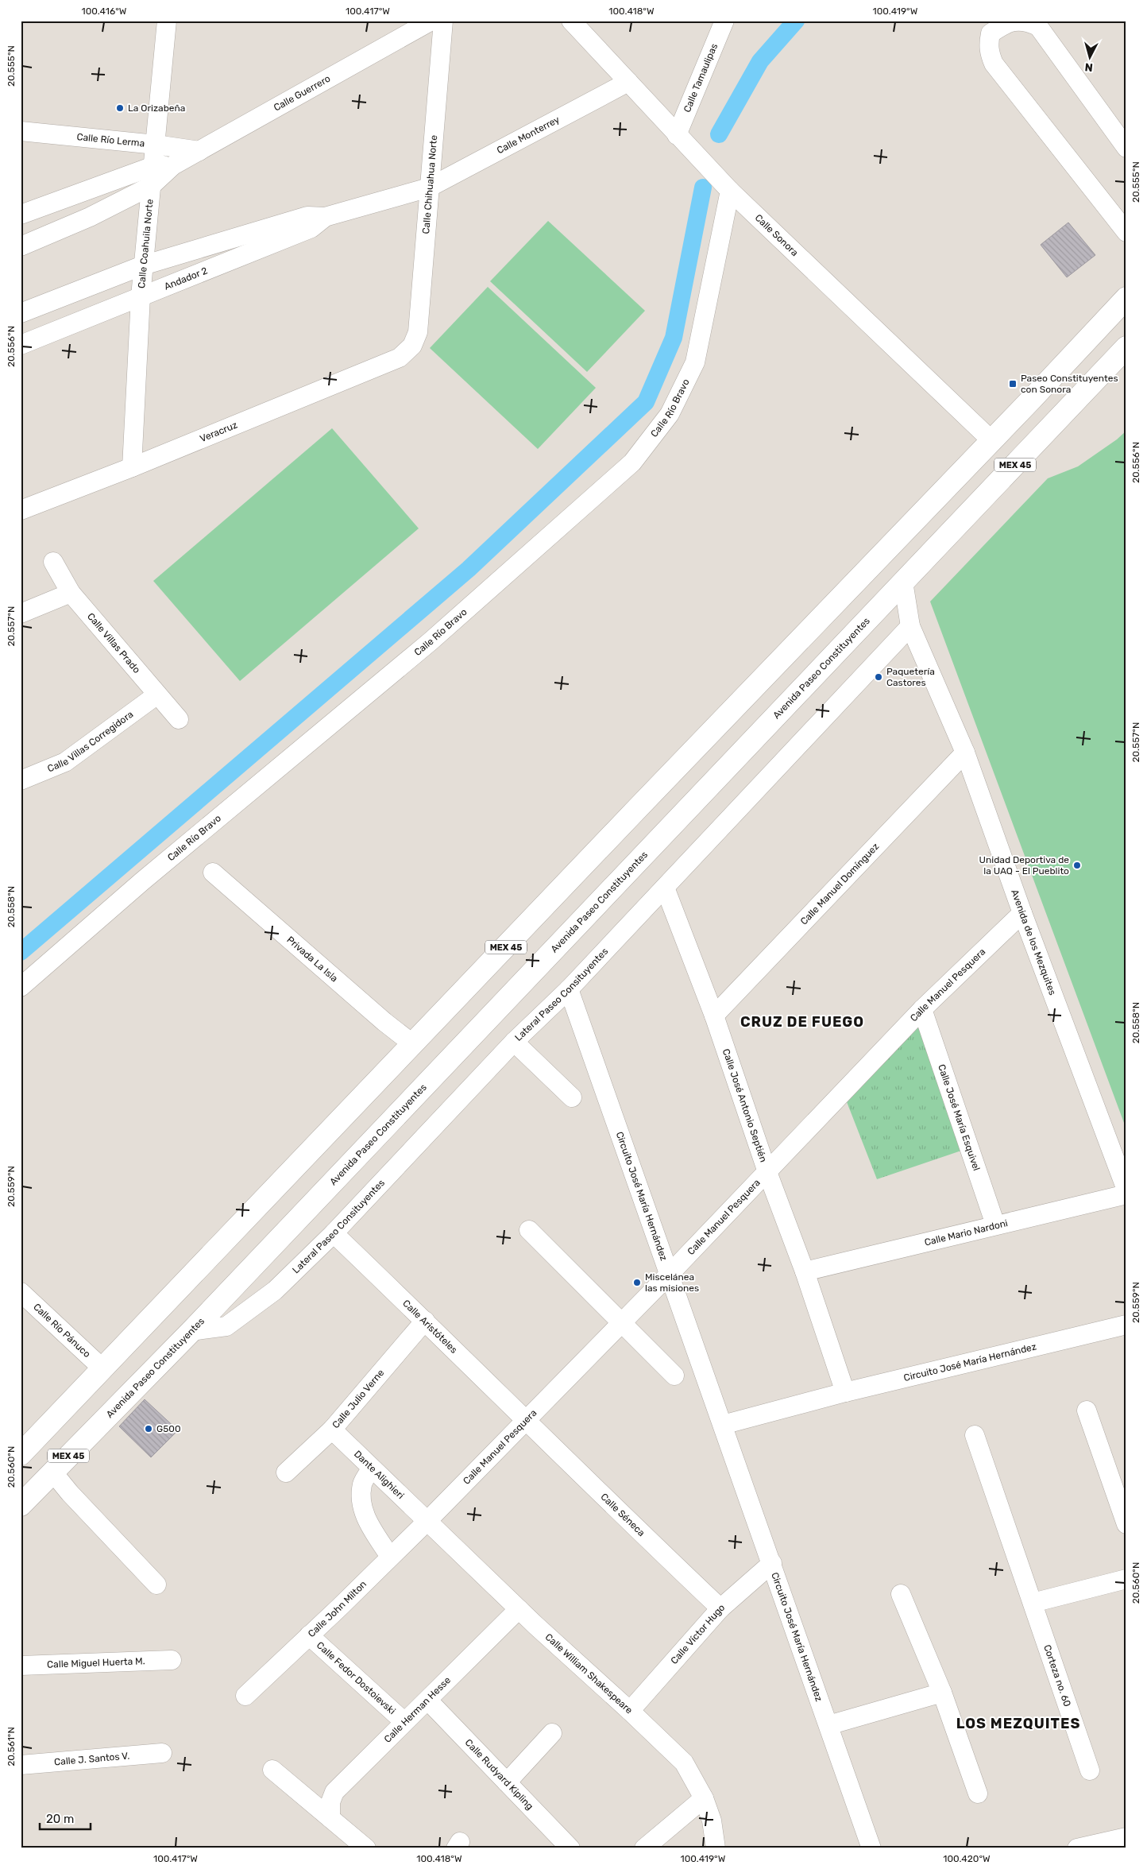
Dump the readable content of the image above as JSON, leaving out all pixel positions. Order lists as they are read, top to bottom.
{
  "streets": {
    "highway": ["MEX 45", "Avenida Paseo Constituyentes"],
    "street": [
      "Calle Tamaulipas",
      "Calle Guerrero",
      "Calle Monterrey",
      "Calle Río Lerma",
      "Calle Chihuahua Norte",
      "Calle Sonora",
      "Calle Coahuila Norte",
      "Andador 2",
      "Calle Río Bravo",
      "Veracruz",
      "Calle Villas Prado",
      "Calle Villas Corregidora",
      "Calle Manuel Domínguez",
      "Avenida de los Mezquites",
      "Privada La Isla",
      "Calle Manuel Pesquera",
      "Lateral Paseo Consituyentes",
      "Calle José Antonio Septién",
      "Calle José María Esquivel",
      "Circuito José María Hernández",
      "Calle Mario Nardoni",
      "Calle Aristóteles",
      "Calle Río Pánuco",
      "Calle Julio Verne",
      "Dante Alighieri",
      "Calle Séneca",
      "Calle John Milton",
      "Calle Víctor Hugo",
      "Calle Miguel Huerta M.",
      "Calle William Shakespeare",
      "Corteza no. 60",
      "Calle Fedor Dostoievski",
      "Calle Herman Hesse",
      "Calle J. Santos V.",
      "Calle Rudyard Kipling"
    ]
  },
  "crossings": [
    ["Calle Tamaulipas", "Calle Sonora"],
    ["Calle Guerrero", "Calle Río Lerma"],
    ["Calle Guerrero", "Calle Coahuila Norte"],
    ["Calle Monterrey", "Calle Chihuahua Norte"],
    ["Calle Monterrey", "Calle Sonora"],
    ["Calle Monterrey", "Andador 2"],
    ["Calle Río Lerma", "Calle Coahuila Norte"],
    ["Calle Chihuahua Norte", "Andador 2"],
    ["Calle Chihuahua Norte", "Veracruz"],
    ["Calle Sonora", "Calle Río Bravo"],
    ["Calle Sonora", "MEX 45"],
    ["Calle Coahuila Norte", "Andador 2"],
    ["Calle Coahuila Norte", "Veracruz"],
    ["MEX 45", "Privada La Isla"],
    ["MEX 45", "Calle Río Pánuco"],
    ["Calle Villas Prado", "Calle Villas Corregidora"],
    ["Avenida Paseo Constituyentes", "Avenida de los Mezquites"],
    ["Avenida Paseo Constituyentes", "Lateral Paseo Consituyentes"],
    ["Calle Manuel Domínguez", "Avenida de los Mezquites"],
    ["Calle Manuel Domínguez", "Calle José Antonio Septién"],
    ["Avenida de los Mezquites", "Calle Manuel Pesquera"],
    ["Avenida de los Mezquites", "Lateral Paseo Consituyentes"],
    ["Calle Manuel Pesquera", "Calle José Antonio Septién"],
    ["Calle Manuel Pesquera", "Calle José María Esquivel"],
    ["Calle Manuel Pesquera", "Circuito José María Hernández"],
    ["Calle Manuel Pesquera", "Calle Aristóteles"],
    ["Calle Manuel Pesquera", "Dante Alighieri"],
    ["Calle Manuel Pesquera", "Calle Séneca"],
    ["Calle Manuel Pesquera", "Calle John Milton"],
    ["Calle Manuel Pesquera", "Calle William Shakespeare"],
    ["Lateral Paseo Consituyentes", "Calle José Antonio Septién"],
    ["Lateral Paseo Consituyentes", "Circuito José María Hernández"],
    ["Lateral Paseo Consituyentes", "Calle Aristóteles"],
    ["Calle José Antonio Septién", "Circuito José María Hernández"],
    ["Calle José Antonio Septién", "Calle Mario Nardoni"],
    ["Calle José María Esquivel", "Calle Mario Nardoni"],
    ["Circuito José María Hernández", "Calle Víctor Hugo"],
    ["Calle Aristóteles", "Calle Julio Verne"],
    ["Calle Aristóteles", "Calle Séneca"],
    ["Calle Julio Verne", "Dante Alighieri"],
    ["Dante Alighieri", "Calle John Milton"],
    ["Dante Alighieri", "Calle William Shakespeare"],
    ["Calle Séneca", "Calle Víctor Hugo"],
    ["Calle John Milton", "Calle William Shakespeare"],
    ["Calle John Milton", "Calle Fedor Dostoievski"],
    ["Calle Víctor Hugo", "Calle William Shakespeare"],
    ["Calle William Shakespeare", "Calle Herman Hesse"],
    ["Calle Fedor Dostoievski", "Calle Herman Hesse"],
    ["Calle Herman Hesse", "Calle Rudyard Kipling"]
  ],
  "districts": ["CRUZ DE FUEGO", "LOS MEZQUITES"],
  "places": {
    "other": [
      "La Orizabeña",
      "Paquetería Castores",
      "Unidad Deportiva de la UAQ - El Pueblito",
      "Miscelánea las misiones",
      "G500"
    ],
    "transit": ["Paseo Constituyentes con Sonora"]
  },
  "scale_bar": "20 m",
  "north": "bottom",
  "coordinates": [
    "100.416°W",
    "100.417°W",
    "100.418°W",
    "100.419°W",
    "20.555°N",
    "20.556°N",
    "20.557°N",
    "20.558°N",
    "20.559°N",
    "20.560°N",
    "20.561°N",
    "100.420°W"
  ]
}
